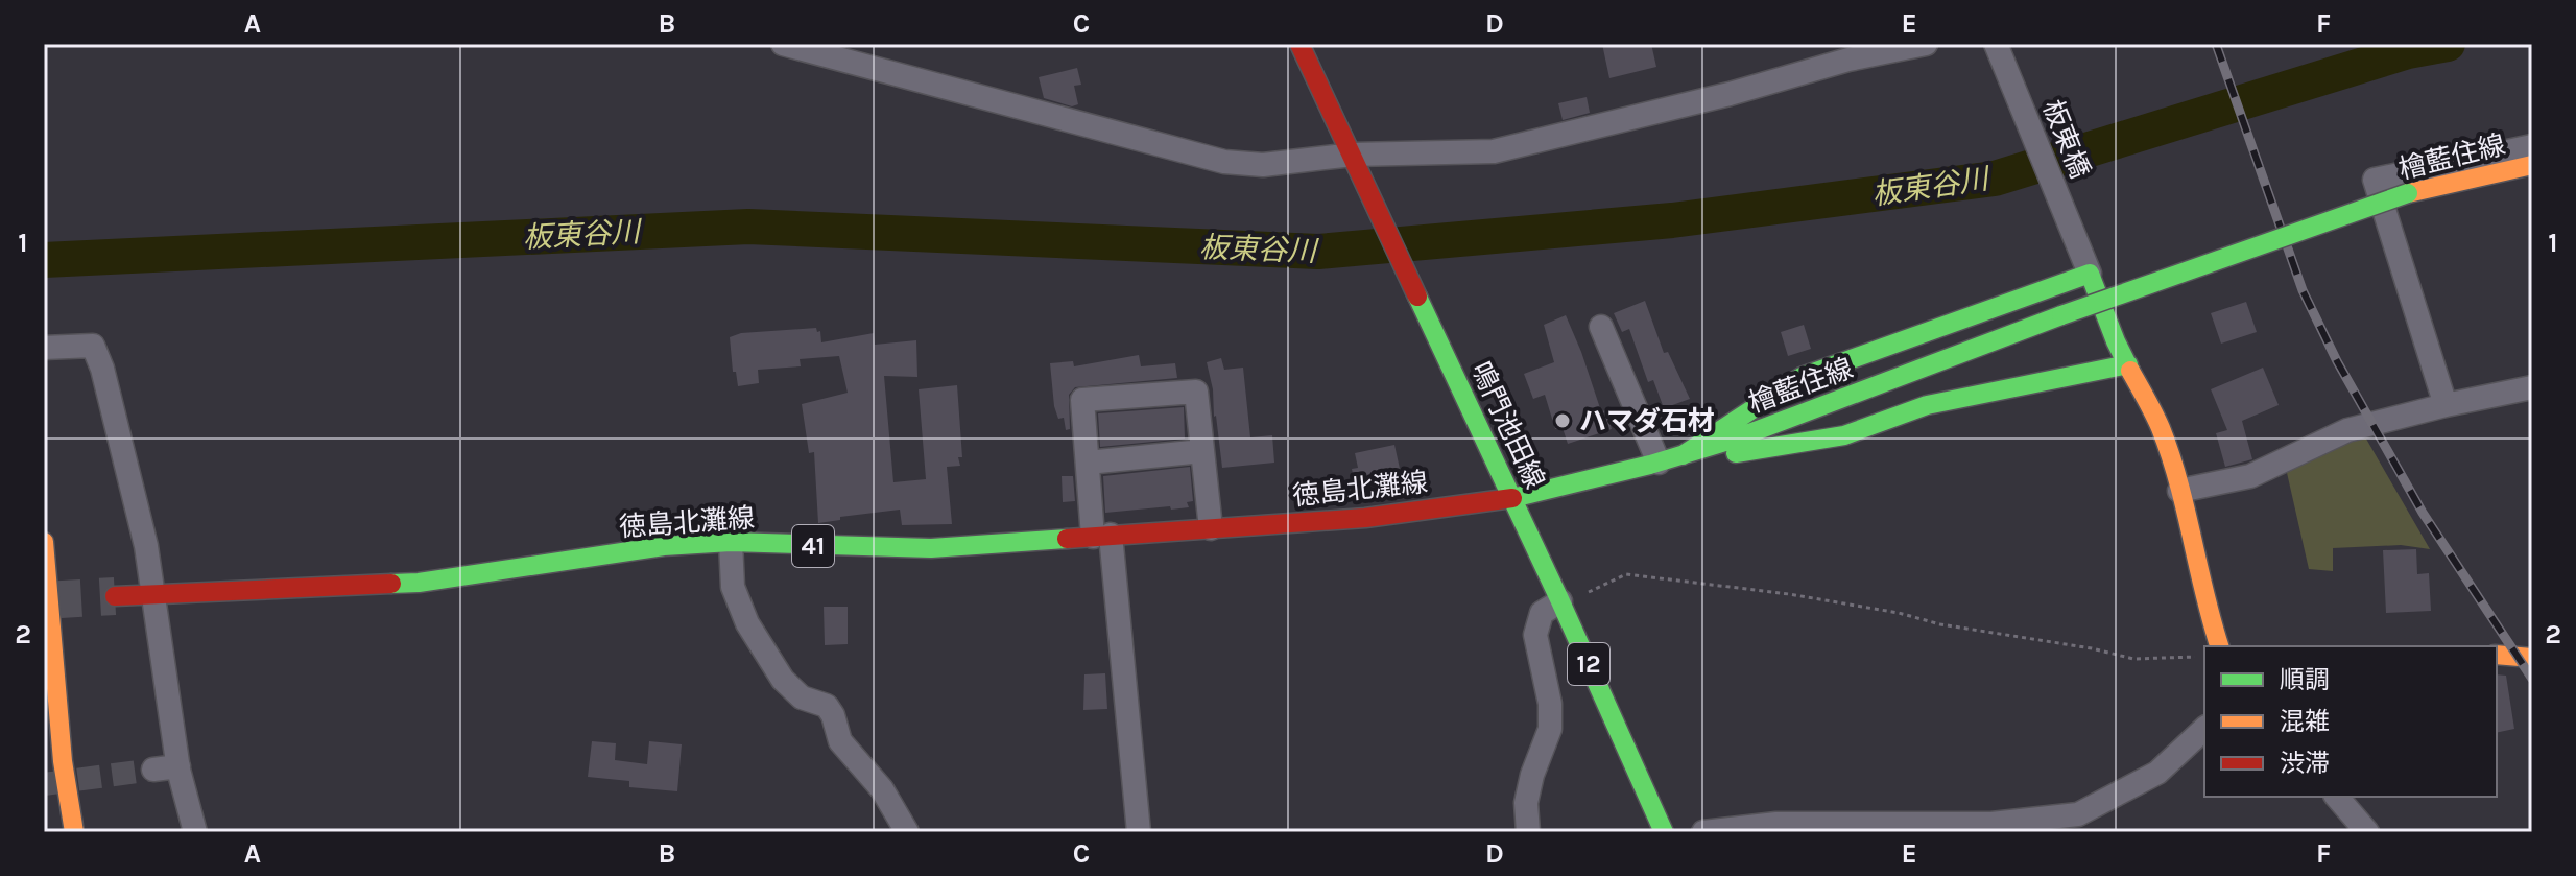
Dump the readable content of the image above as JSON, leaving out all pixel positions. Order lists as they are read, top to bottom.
{
  "streets": {
    "main road": [
      "檜藍住線",
      "鳴門池田線",
      "徳島北灘線",
      "41",
      "12"
    ],
    "street": ["板東橋"]
  },
  "crossings": [
    ["檜藍住線", "鳴門池田線"],
    ["檜藍住線", "徳島北灘線"],
    ["鳴門池田線", "徳島北灘線"]
  ],
  "water": ["板東谷川"],
  "places": ["ハマダ石材"],
  "legend": ["順調", "混雑", "渋滞"],
  "grid": {
    "columns": [
      "A",
      "B",
      "C",
      "D",
      "E",
      "F"
    ],
    "rows": ["1", "2"]
  }
}
